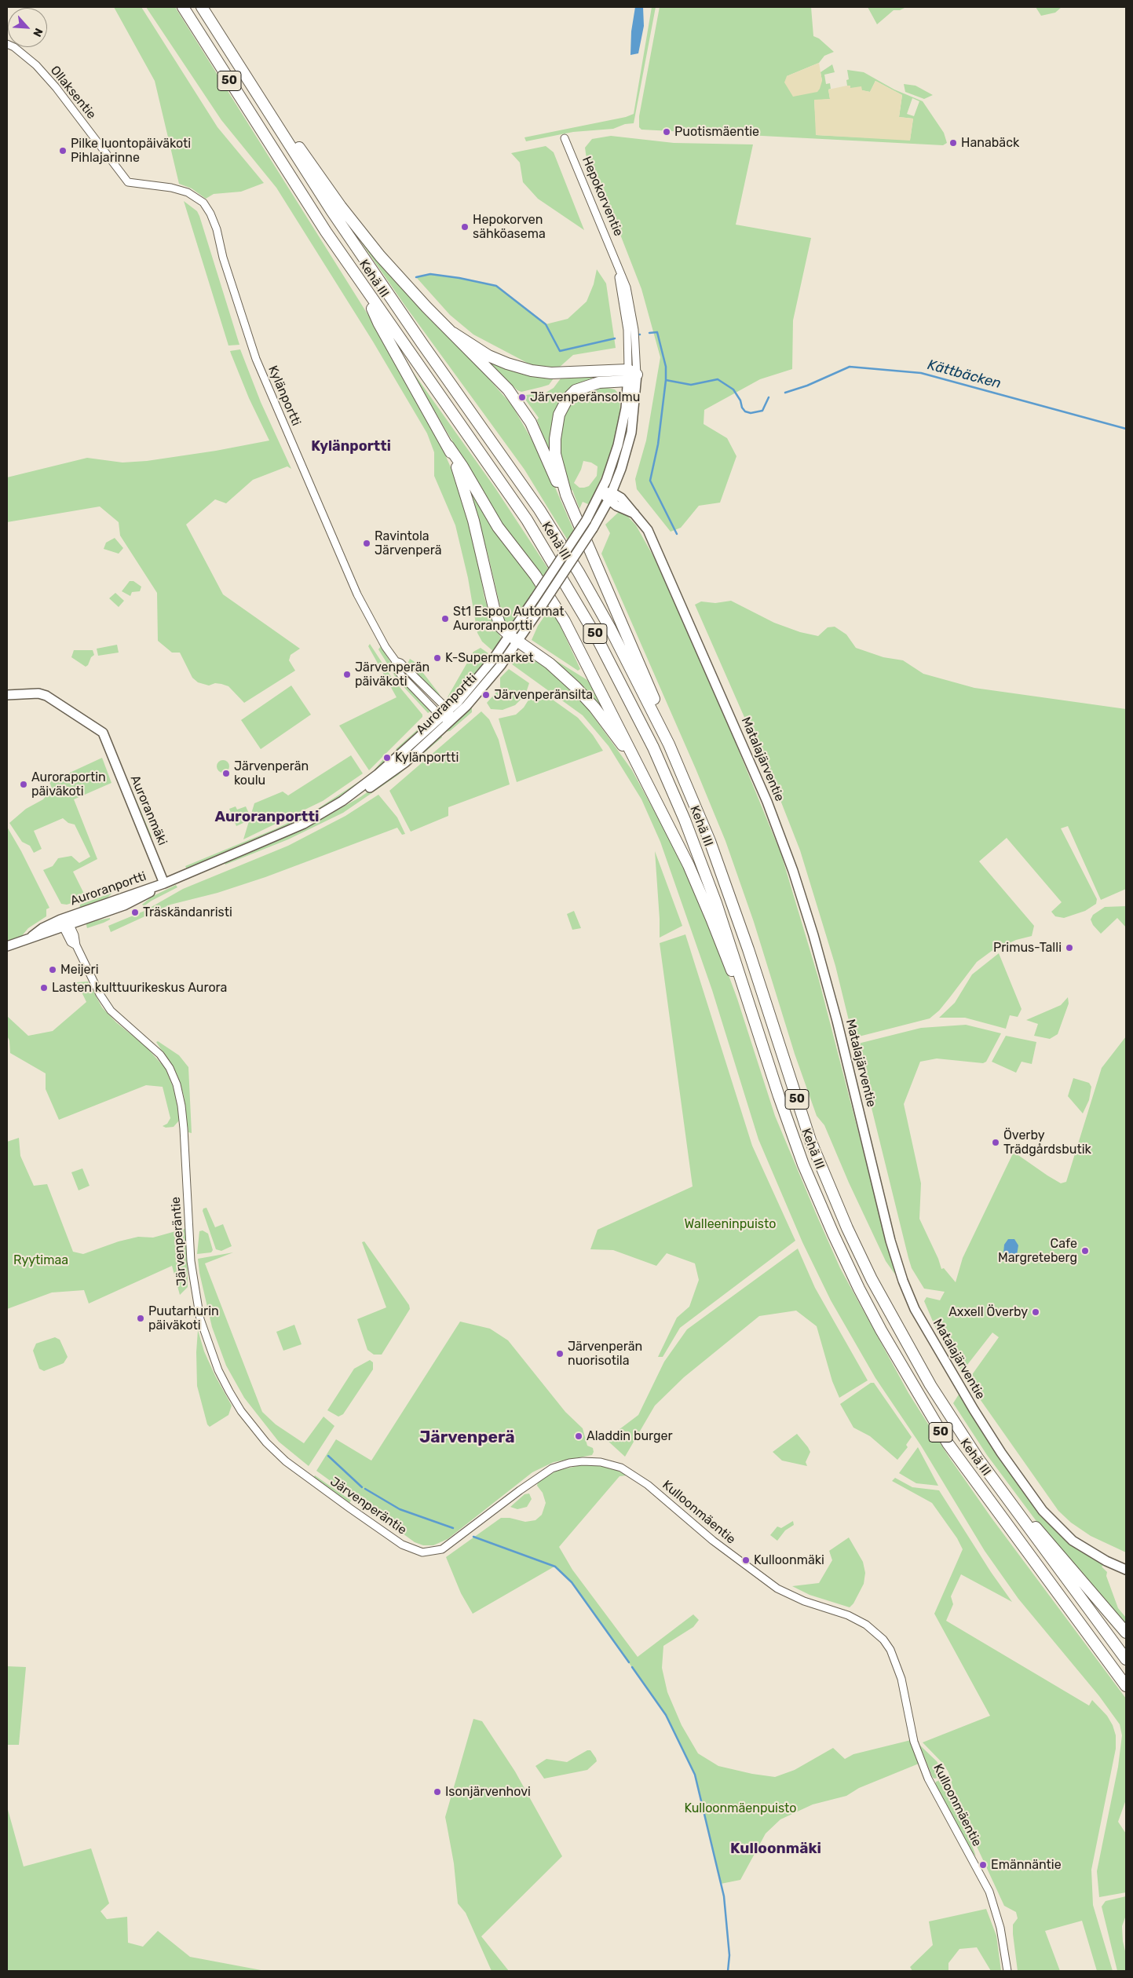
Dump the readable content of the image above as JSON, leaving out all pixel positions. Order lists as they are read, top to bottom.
{
  "streets": {
    "highway": ["50", "Kehä III"],
    "main road": [
      "Hepokorventie",
      "Auroranportti",
      "Matalajärventie",
      "Auroranmäki"
    ],
    "street": [
      "Ollaksentie",
      "Kylänportti",
      "Järvenperäntie",
      "Kulloonmäentie"
    ]
  },
  "crossings": [
    ["Ollaksentie", "Kylänportti"],
    ["Hepokorventie", "Auroranportti"],
    ["Hepokorventie", "Matalajärventie"],
    ["Kylänportti", "Auroranportti"],
    ["Auroranportti", "Matalajärventie"],
    ["Auroranportti", "Auroranmäki"],
    ["Auroranportti", "Järvenperäntie"],
    ["Järvenperäntie", "Kulloonmäentie"]
  ],
  "districts": [
    "Kylänportti",
    "Auroranportti",
    "Järvenperä",
    "Kulloonmäki"
  ],
  "water": ["Kättbäcken"],
  "parks": ["Walleeninpuisto", "Ryytimaa", "Kulloonmäenpuisto"],
  "places": [
    "Puotismäentie",
    "Hanabäck",
    "Pilke luontopäiväkoti Pihlajarinne",
    "Hepokorven sähköasema",
    "Järvenperänsolmu",
    "Ravintola Järvenperä",
    "St1 Espoo Automat Auroranportti",
    "K-Supermarket",
    "Järvenperän päiväkoti",
    "Järvenperänsilta",
    "Kylänportti",
    "Järvenperän koulu",
    "Auroraportin päiväkoti",
    "Träskändanristi",
    "Primus-Talli",
    "Meijeri",
    "Lasten kulttuurikeskus Aurora",
    "Överby Trädgårdsbutik",
    "Cafe Margreteberg",
    "Axxell Överby",
    "Puutarhurin päiväkoti",
    "Järvenperän nuorisotila",
    "Aladdin burger",
    "Kulloonmäki",
    "Isonjärvenhovi",
    "Emännäntie"
  ],
  "north": "bottom right"
}
